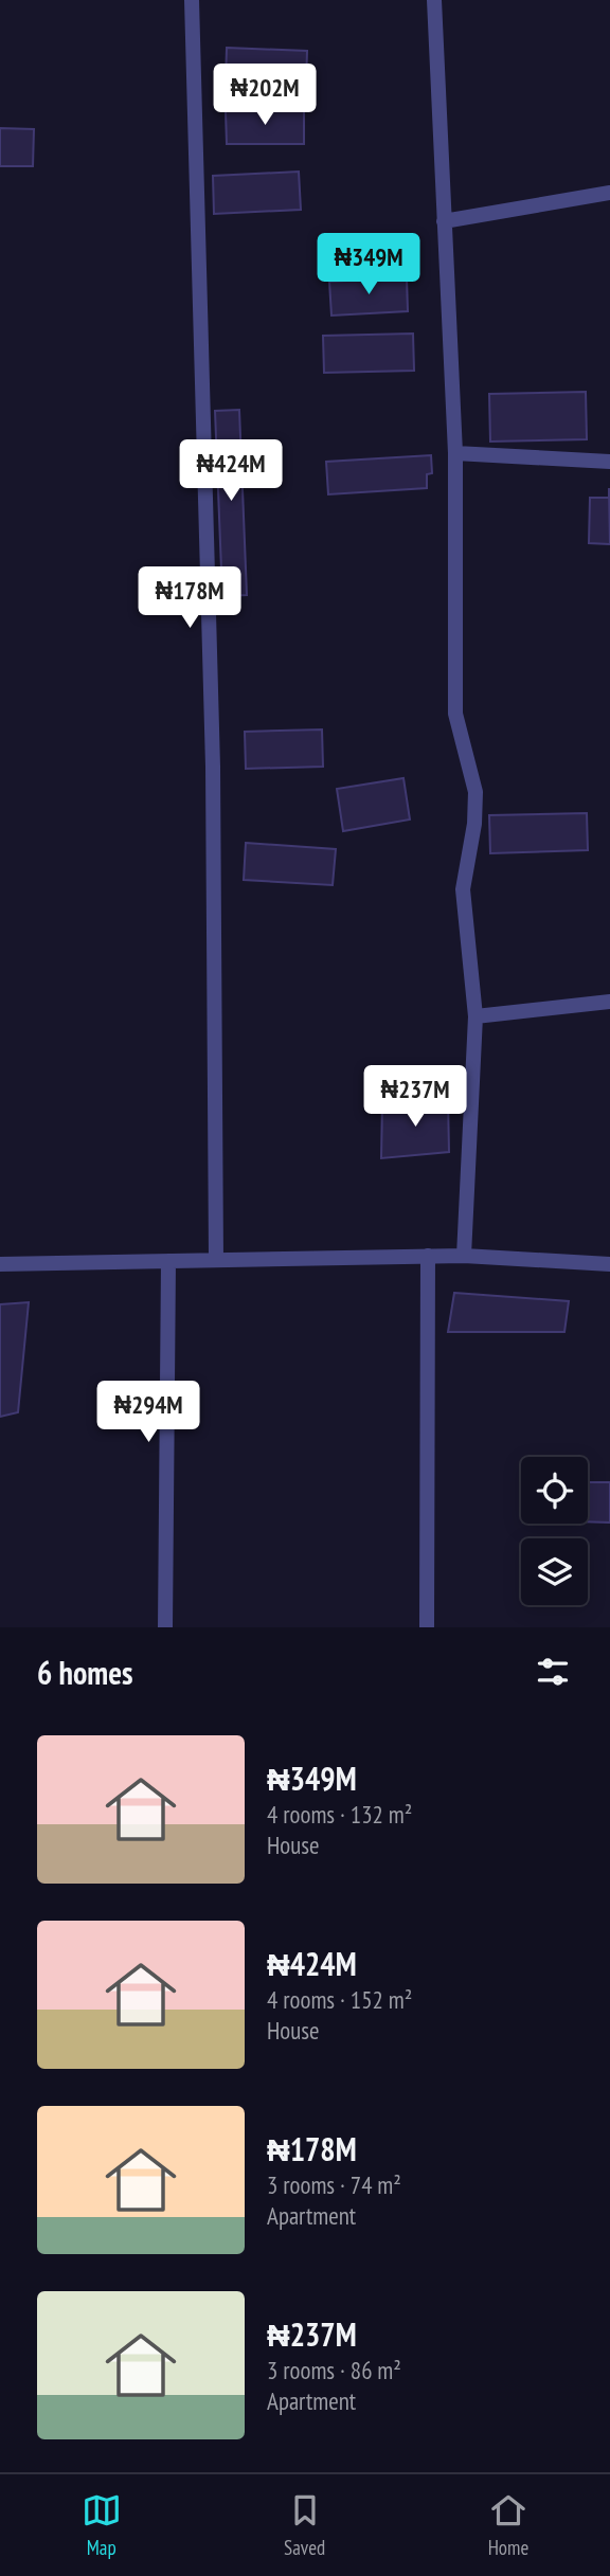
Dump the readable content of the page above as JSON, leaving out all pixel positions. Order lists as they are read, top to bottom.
{
  "page": {
    "price": [
      "₦202M",
      "₦349M",
      "₦424M",
      "₦178M",
      "₦237M",
      "₦294M"
    ],
    "heading": "6 homes",
    "list": [
      {
        "name": "₦349M",
        "note": "4 rooms · 132 m² · House"
      },
      {
        "name": "₦424M",
        "note": "4 rooms · 152 m² · House"
      },
      {
        "name": "₦178M",
        "note": "3 rooms · 74 m² · Apartment"
      },
      {
        "name": "₦237M",
        "note": "3 rooms · 86 m² · Apartment"
      }
    ],
    "tabs": ["Map", "Saved", "Home"]
  }
}
